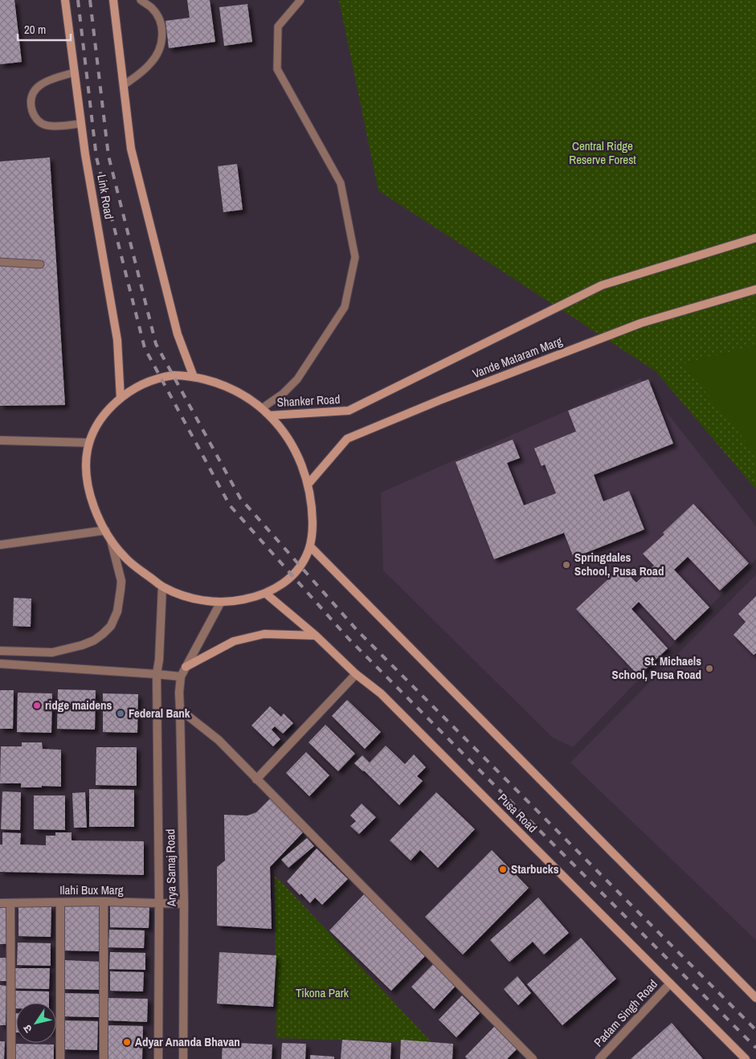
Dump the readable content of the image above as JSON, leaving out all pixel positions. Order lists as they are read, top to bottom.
{
  "streets": {
    "main road": [
      "Link Road",
      "Vande Mataram Marg",
      "Shanker Road",
      "Pusa Road"
    ],
    "street": ["Arya Samaj Road", "Ilahi Bux Marg", "Padam Singh Road"]
  },
  "crossings": [
    ["Vande Mataram Marg", "Shanker Road"],
    ["Pusa Road", "Padam Singh Road"],
    ["Arya Samaj Road", "Ilahi Bux Marg"]
  ],
  "parks": ["Central Ridge Reserve Forest", "Tikona Park"],
  "places": [
    "Springdales School, Pusa Road",
    "St. Michaels School, Pusa Road",
    "ridge maidens",
    "Federal Bank",
    "Starbucks",
    "Adyar Ananda Bhavan"
  ],
  "scale_bar": "20 m",
  "north": "bottom left"
}
